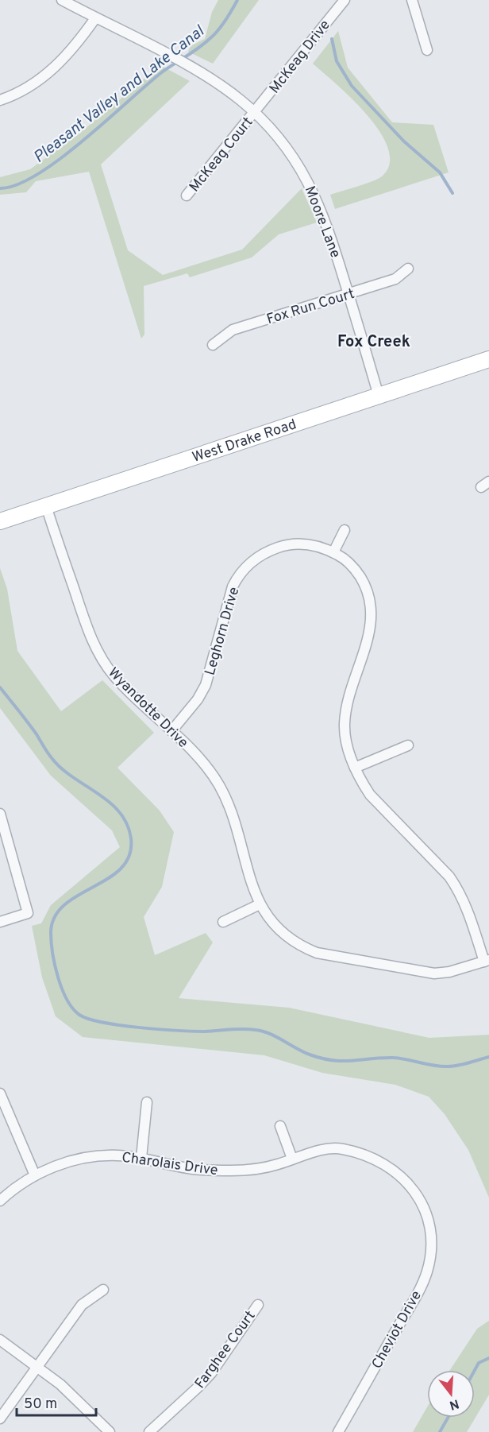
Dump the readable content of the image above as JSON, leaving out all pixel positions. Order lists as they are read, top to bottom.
{
  "streets": {
    "main road": ["West Drake Road"],
    "street": [
      "McKeag Drive",
      "McKeag Court",
      "Moore Lane",
      "Fox Run Court",
      "Leghorn Drive",
      "Wyandotte Drive",
      "Charolais Drive",
      "Cheviot Drive",
      "Farghee Court"
    ]
  },
  "crossings": [
    ["McKeag Drive", "McKeag Court"],
    ["McKeag Drive", "Moore Lane"],
    ["McKeag Court", "Moore Lane"],
    ["Moore Lane", "Fox Run Court"],
    ["Moore Lane", "West Drake Road"],
    ["West Drake Road", "Wyandotte Drive"],
    ["Leghorn Drive", "Wyandotte Drive"],
    ["Charolais Drive", "Cheviot Drive"]
  ],
  "districts": ["Fox Creek"],
  "water": ["Pleasant Valley and Lake Canal"],
  "scale_bar": "50 m",
  "north": "bottom"
}
